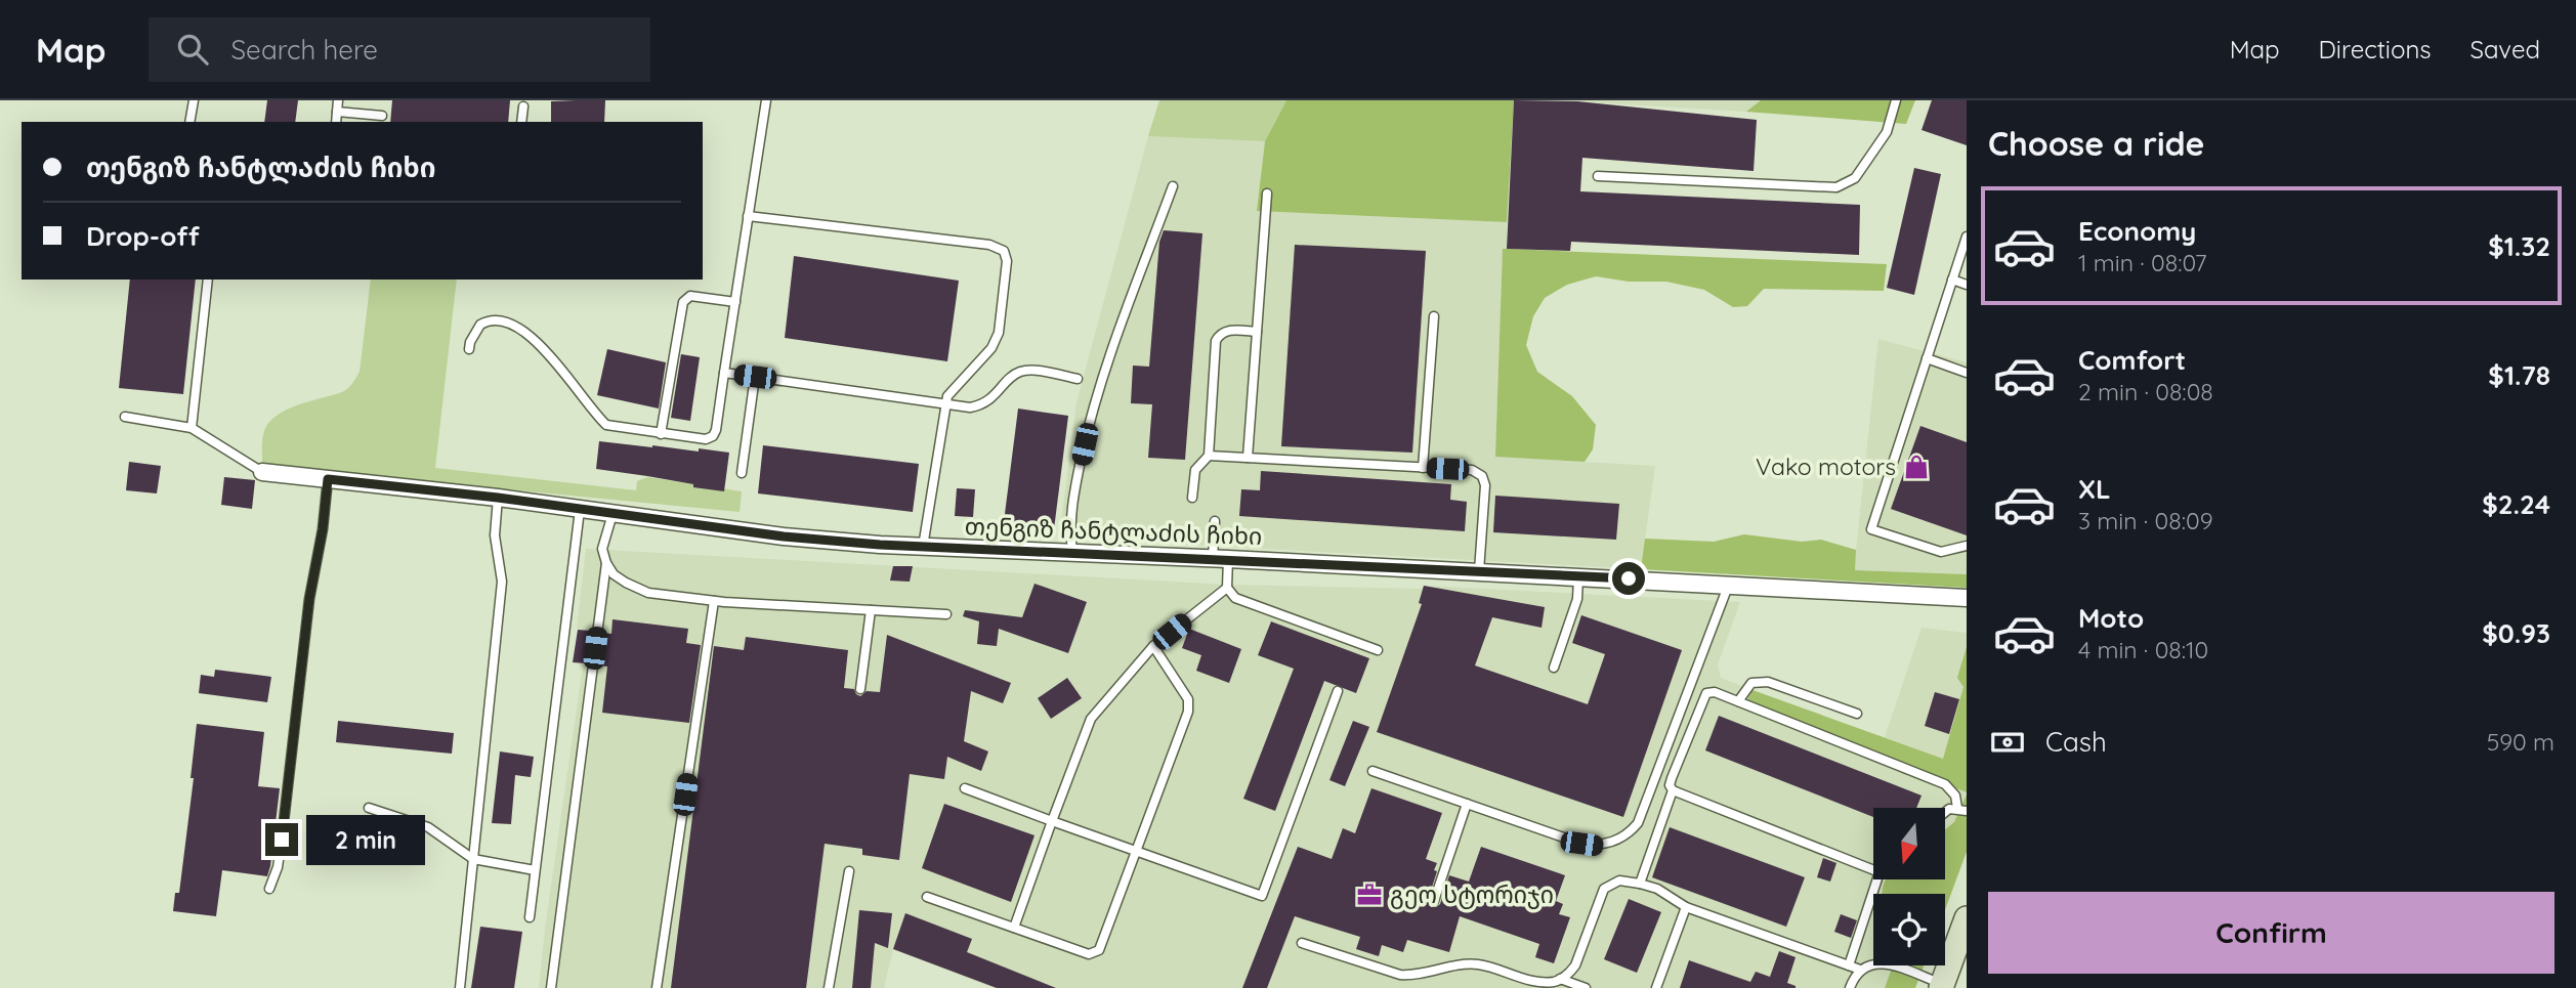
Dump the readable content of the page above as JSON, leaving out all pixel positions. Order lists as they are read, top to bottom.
{
  "streets": {
    "street": ["თენგიზ ჩანტლაძის ჩიხი"]
  },
  "places": {
    "shop": ["Vako motors"],
    "office": ["გეო სტორიჯი"]
  },
  "north": "bottom",
  "page": {
    "header": "Map",
    "search": "Search here",
    "nav": ["Map", "Directions", "Saved"],
    "heading": "Choose a ride",
    "banner": ["თენგიზ ჩანტლაძის ჩიხი", "Drop-off"],
    "list": [
      {
        "name": "Economy",
        "note": "1 min · 08:07",
        "value": "$1.32"
      },
      {
        "name": "Comfort",
        "note": "2 min · 08:08",
        "value": "$1.78"
      },
      {
        "name": "XL",
        "note": "3 min · 08:09",
        "value": "$2.24"
      },
      {
        "name": "Moto",
        "note": "4 min · 08:10",
        "value": "$0.93"
      }
    ],
    "pay": ["Cash", "590 m"],
    "bubble": "2 min",
    "buttons": "Confirm"
  }
}
